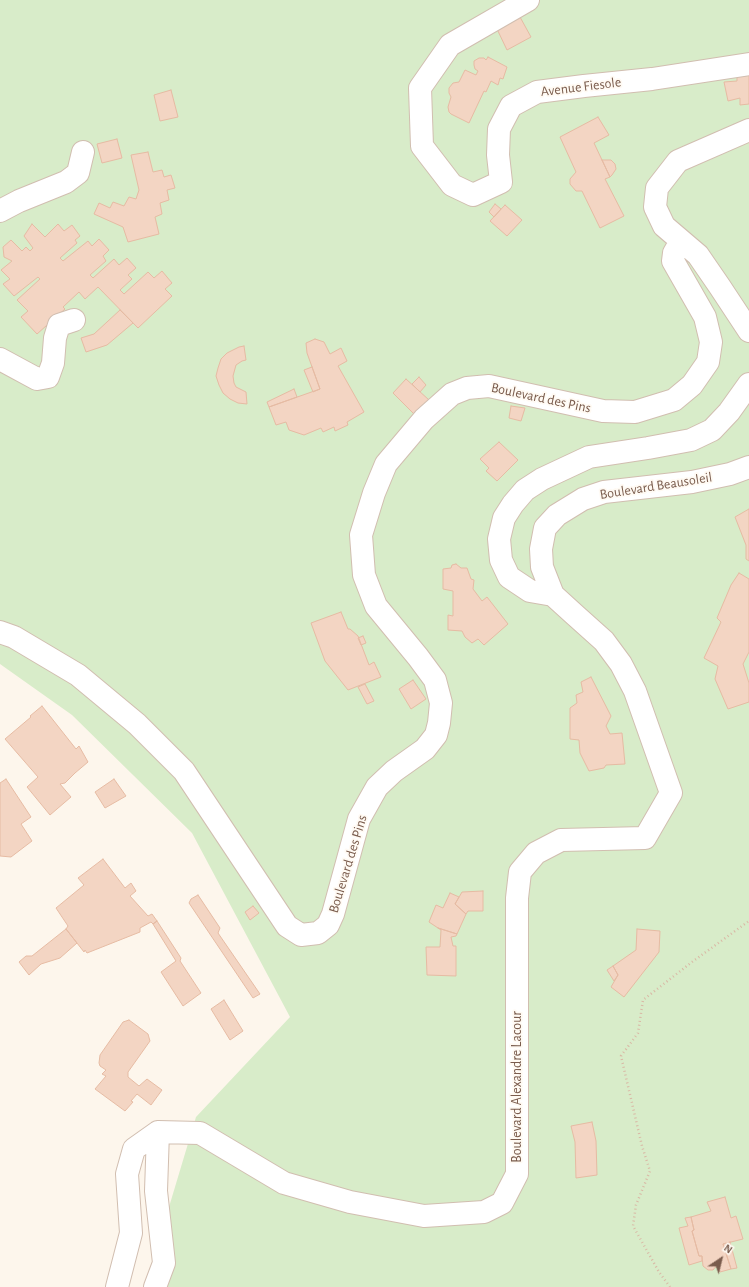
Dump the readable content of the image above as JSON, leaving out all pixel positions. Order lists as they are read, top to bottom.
{
  "streets": {
    "street": [
      "Avenue Fiesole",
      "Boulevard des Pins",
      "Boulevard Beausoleil",
      "Boulevard Alexandre Lacour"
    ]
  },
  "crossings": [
    ["Boulevard Beausoleil", "Boulevard Alexandre Lacour"]
  ],
  "north": "top right"
}
